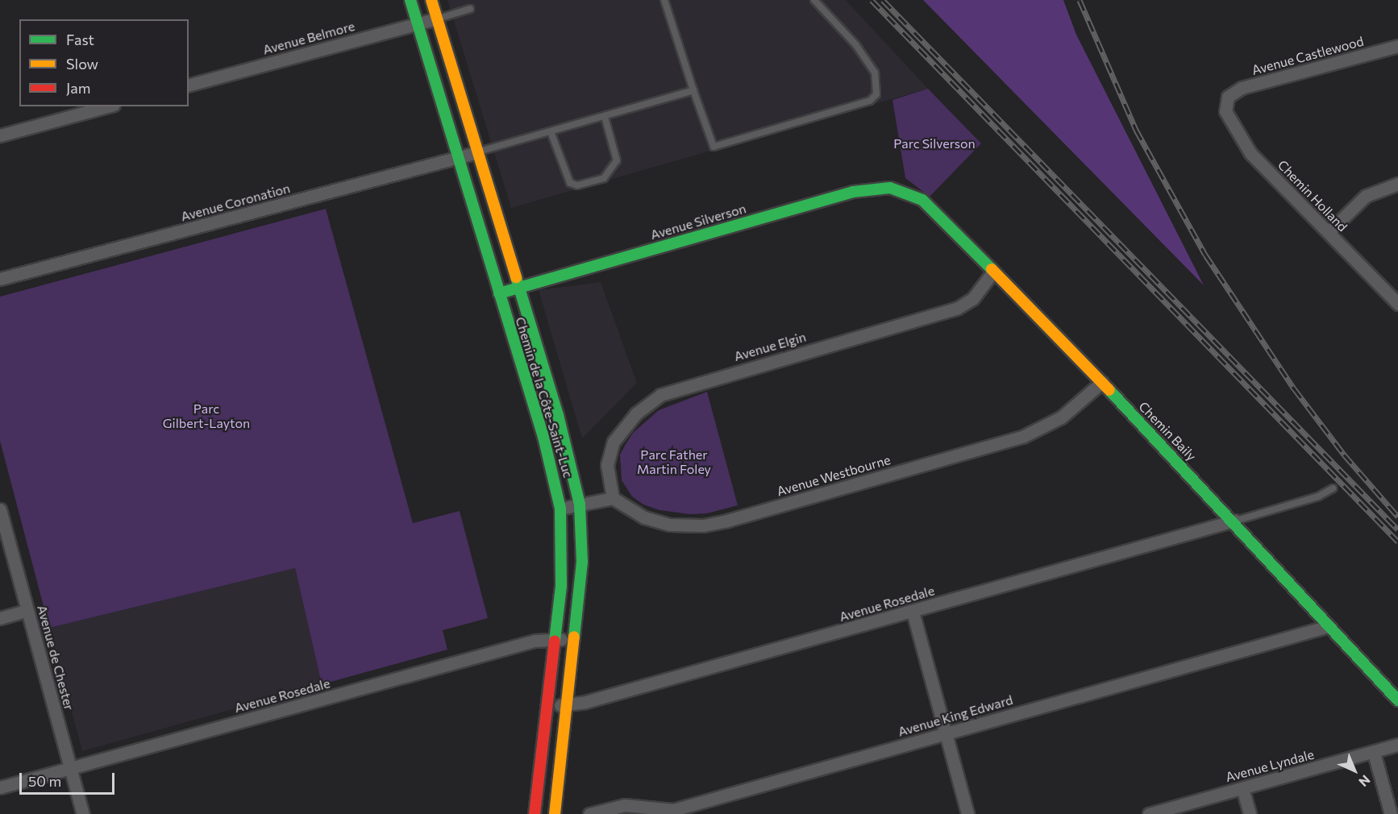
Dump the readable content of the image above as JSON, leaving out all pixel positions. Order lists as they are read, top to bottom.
{
  "streets": {
    "main road": ["Avenue Silverson", "Chemin de la Côte-Saint-Luc", "Chemin Baily"],
    "street": [
      "Avenue Belmore",
      "Avenue Castlewood",
      "Chemin Holland",
      "Avenue Coronation",
      "Avenue Elgin",
      "Avenue Westbourne",
      "Avenue Rosedale",
      "Avenue de Chester",
      "Avenue King Edward",
      "Avenue Lyndale"
    ]
  },
  "crossings": [
    ["Avenue Belmore", "Chemin de la Côte-Saint-Luc"],
    ["Avenue Castlewood", "Chemin Holland"],
    ["Avenue Coronation", "Chemin de la Côte-Saint-Luc"],
    ["Avenue Silverson", "Chemin de la Côte-Saint-Luc"],
    ["Avenue Silverson", "Chemin Baily"],
    ["Avenue Elgin", "Chemin Baily"],
    ["Avenue Elgin", "Avenue Westbourne"],
    ["Chemin de la Côte-Saint-Luc", "Avenue Rosedale"],
    ["Chemin Baily", "Avenue Westbourne"],
    ["Chemin Baily", "Avenue Rosedale"],
    ["Chemin Baily", "Avenue King Edward"],
    ["Avenue Rosedale", "Avenue de Chester"]
  ],
  "parks": ["Parc Silverson", "Parc Gilbert-Layton", "Parc Father Martin Foley"],
  "legend": ["Fast", "Slow", "Jam"],
  "scale_bar": "50 m",
  "north": "bottom right"
}
